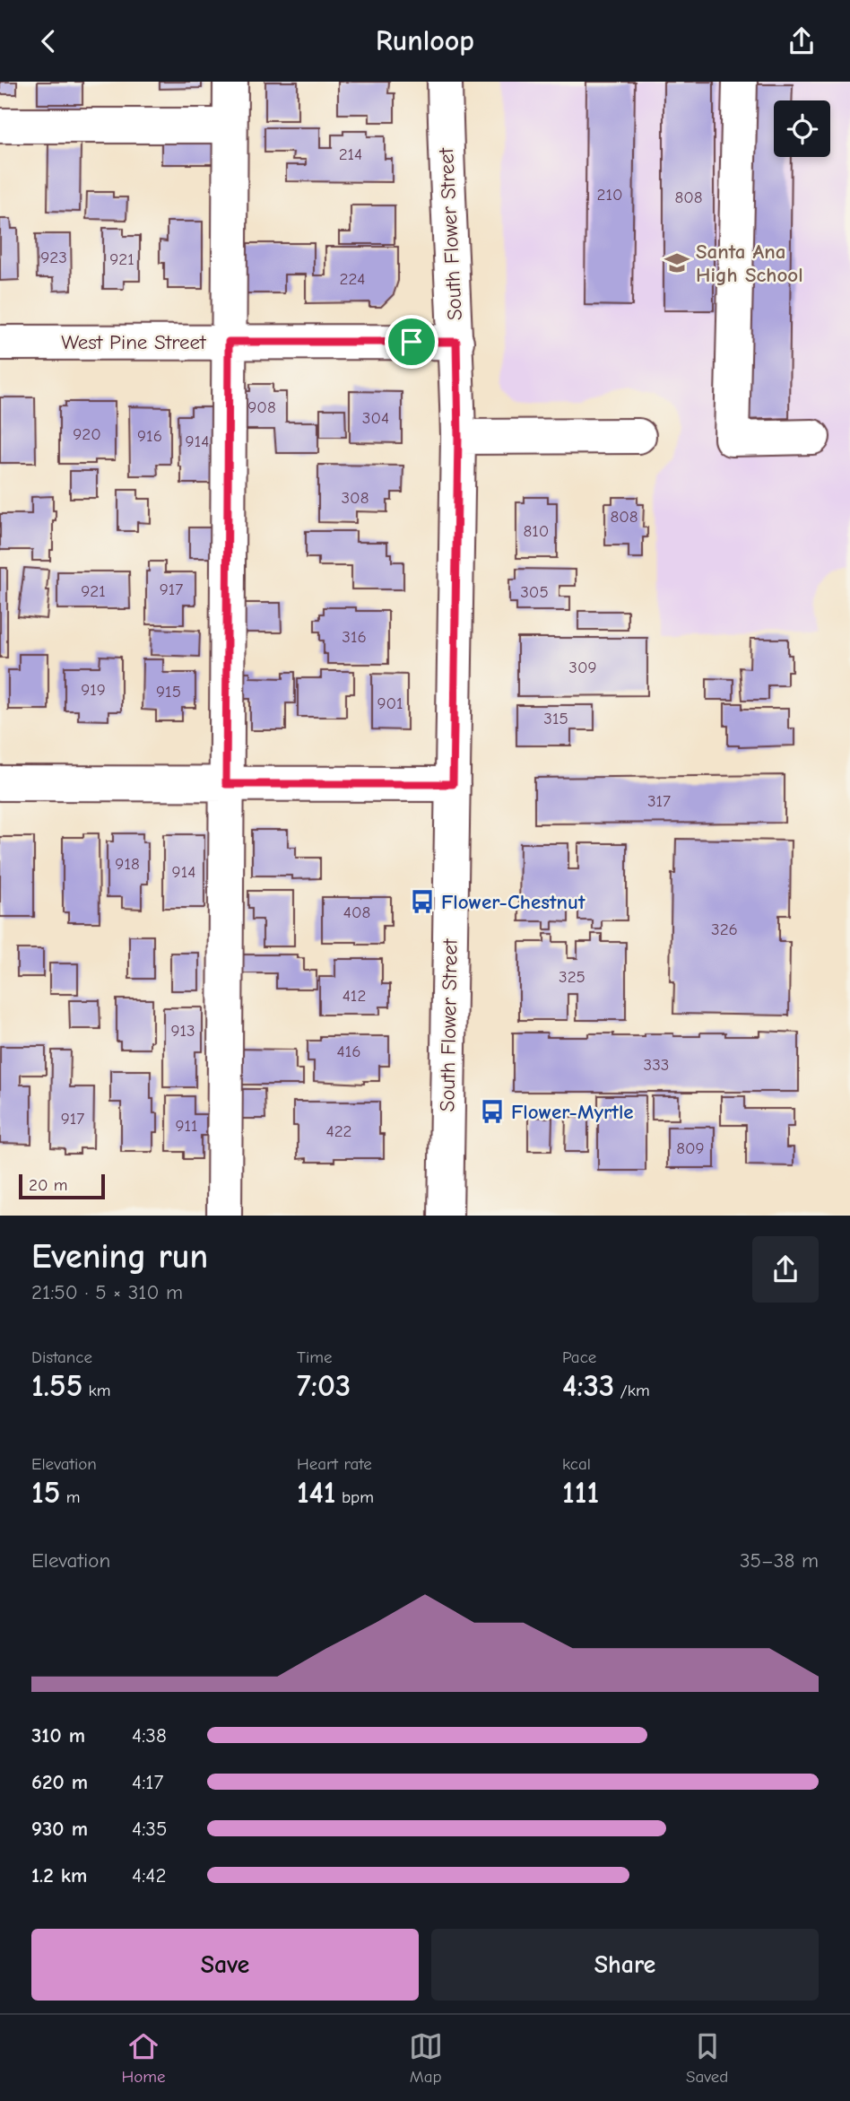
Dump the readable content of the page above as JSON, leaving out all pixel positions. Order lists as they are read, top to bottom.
{
  "streets": {
    "street": ["South Flower Street", "West Pine Street"]
  },
  "crossings": [
    ["South Flower Street", "West Pine Street"]
  ],
  "places": {
    "school or university": ["Santa Ana High School"],
    "bus stop": ["Flower-Chestnut", "Flower-Myrtle"]
  },
  "house_numbers": [
    "214",
    "210",
    "808",
    "923",
    "921",
    "224",
    "908",
    "304",
    "920",
    "916",
    "914",
    "308",
    "808",
    "810",
    "917",
    "921",
    "305",
    "316",
    "309",
    "919",
    "915",
    "901",
    "315",
    "317",
    "918",
    "914",
    "408",
    "326",
    "325",
    "412",
    "913",
    "416",
    "333",
    "917",
    "911",
    "422",
    "809"
  ],
  "scale_bar": "20 m",
  "page": {
    "header": "Runloop",
    "scale": "20 m",
    "heading": ["Evening run", "21:50 · 5 × 310 m"],
    "stats": [
      ["Distance", "1.55 km"],
      ["Time", "7:03"],
      ["Pace", "4:33 /km"],
      ["Elevation", "15 m"],
      ["Heart rate", "141 bpm"],
      ["kcal", "111"]
    ],
    "chart": ["Elevation", "35–38 m"],
    "list": [
      {
        "name": "310 m",
        "note": "4:38"
      },
      {
        "name": "620 m",
        "note": "4:17"
      },
      {
        "name": "930 m",
        "note": "4:35"
      },
      {
        "name": "1.2 km",
        "note": "4:42"
      }
    ],
    "buttons": ["Save", "Share"],
    "tabs": ["Home", "Map", "Saved"]
  }
}
